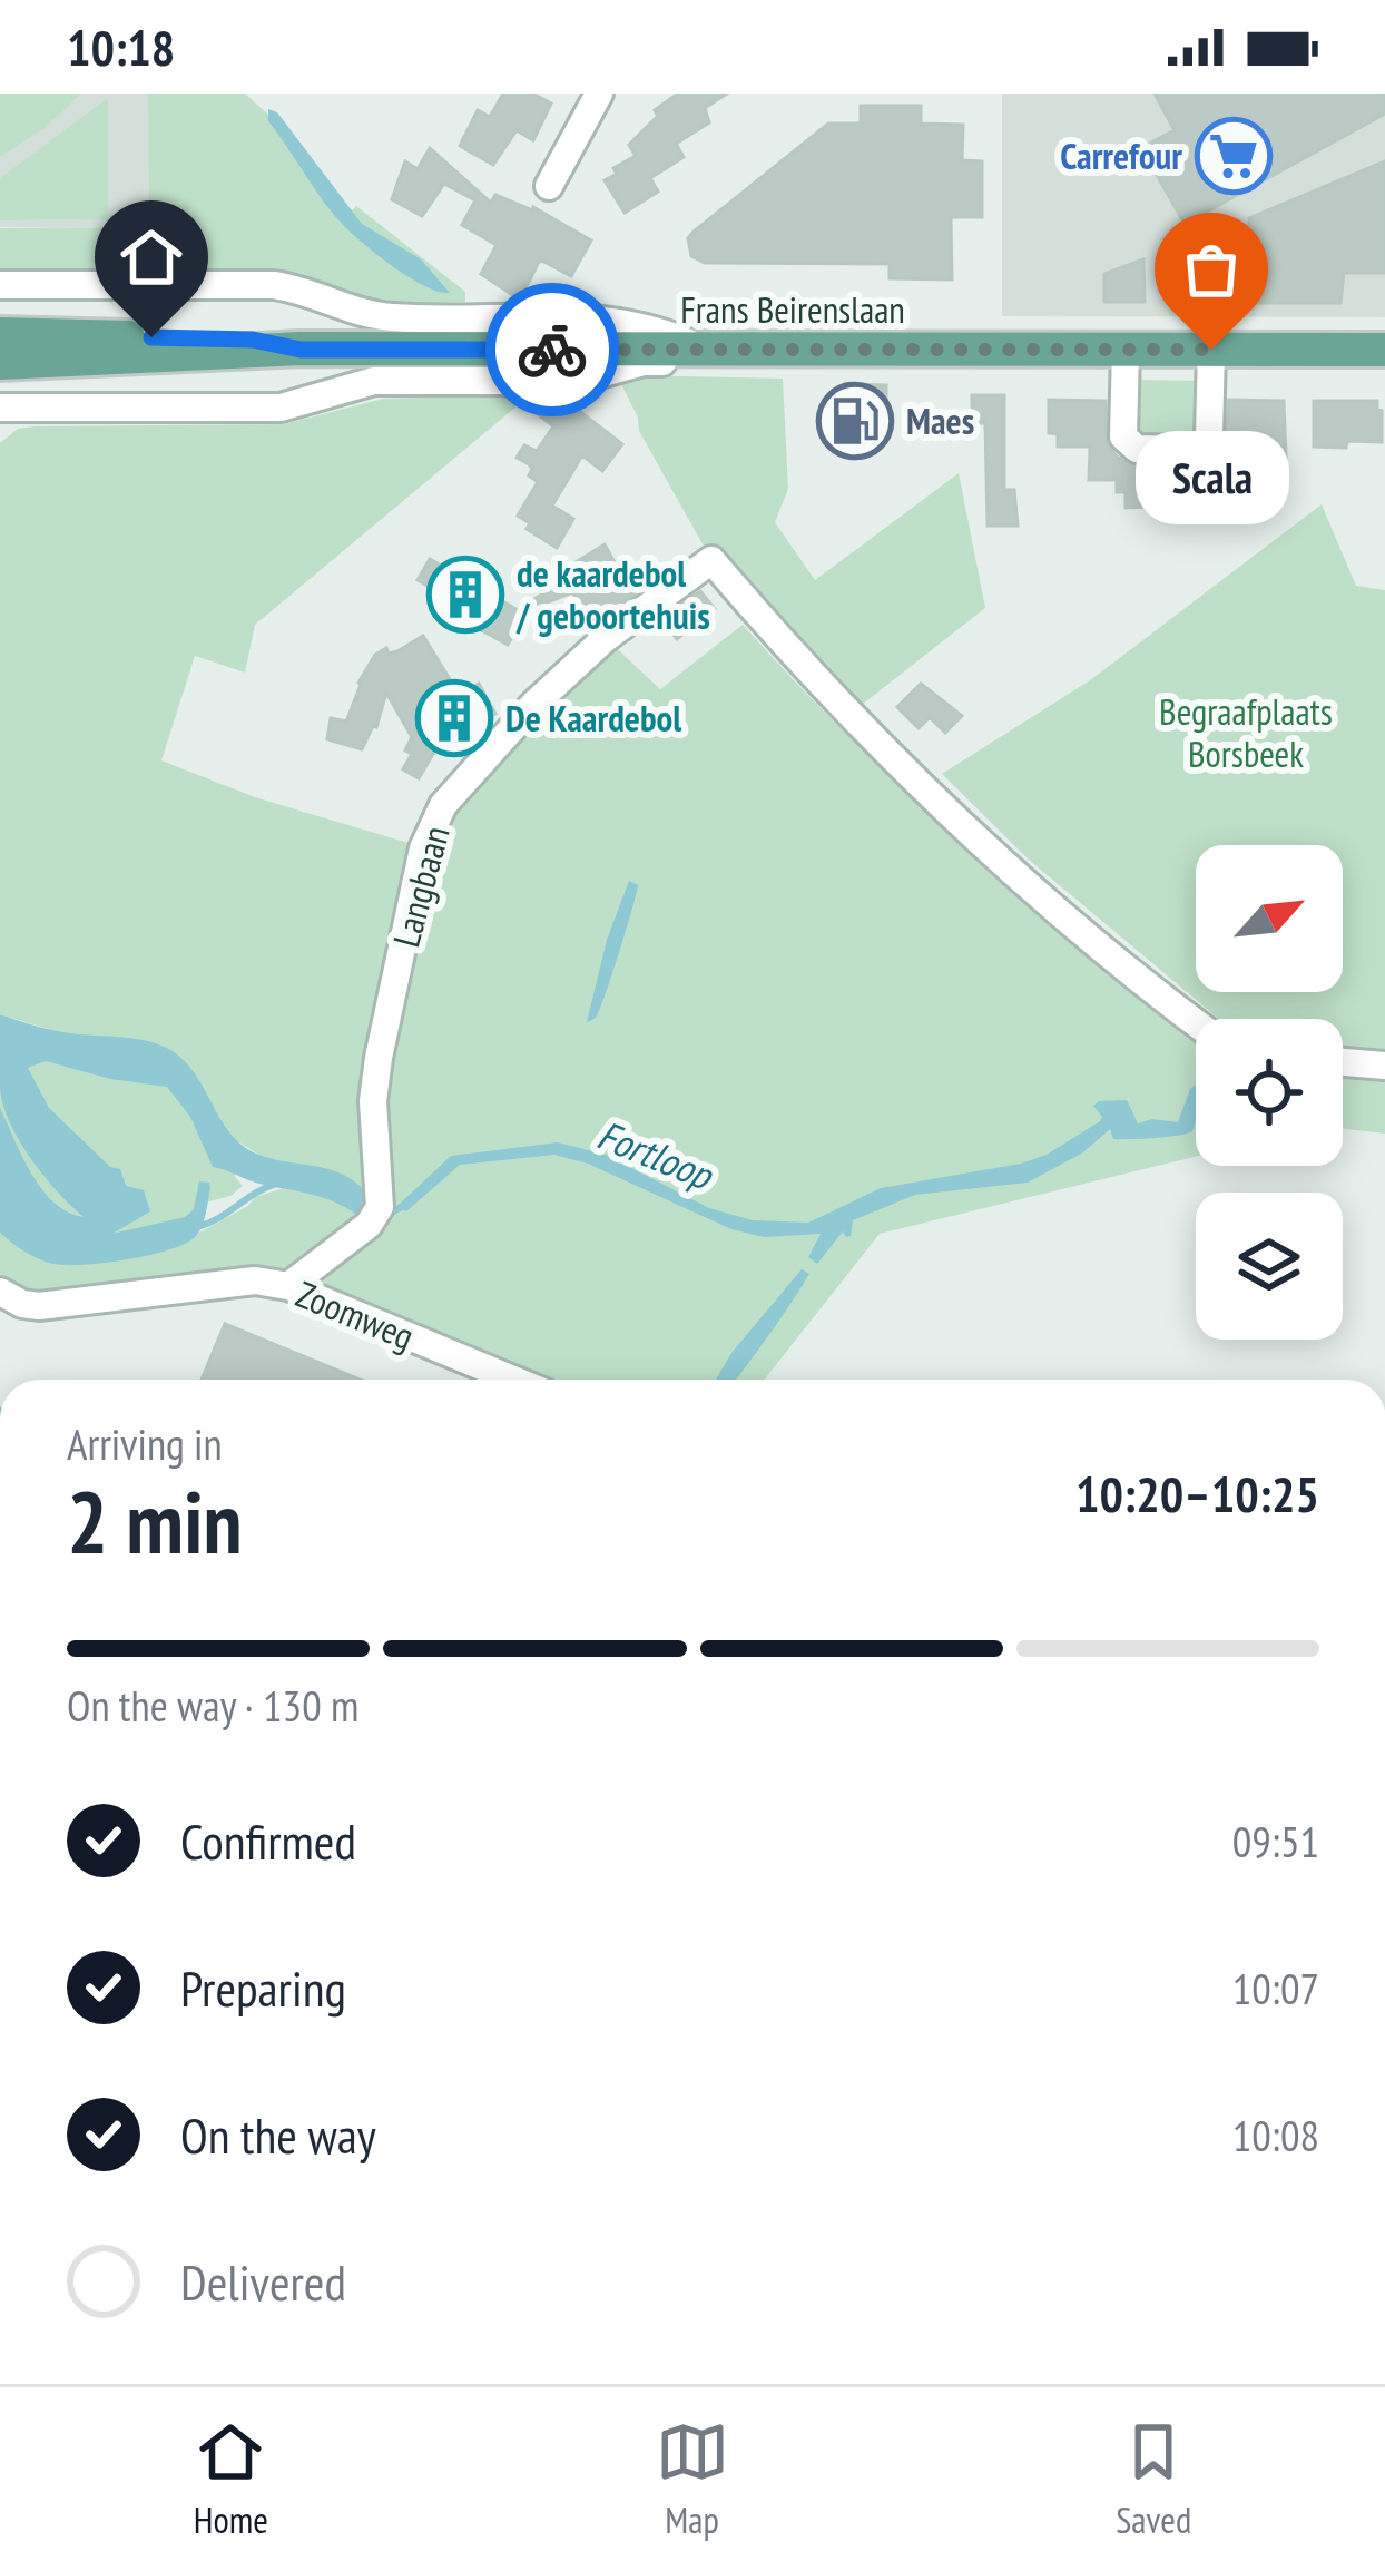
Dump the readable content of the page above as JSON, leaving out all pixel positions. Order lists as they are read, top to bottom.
{
  "streets": {
    "main road": ["Frans Beirenslaan"],
    "street": ["Langbaan", "Zoomweg"]
  },
  "crossings": [
    ["Langbaan", "Zoomweg"]
  ],
  "water": ["Fortloop"],
  "parks": ["Begraafplaats Borsbeek"],
  "places": {
    "supermarket": ["Carrefour"],
    "other": ["Scala"],
    "fuel station": ["Maes"],
    "building": ["de kaardebol / geboortehuis", "De Kaardebol"]
  },
  "north": "top right",
  "page": {
    "status": "10:18",
    "bubble": "Scala",
    "heading": ["2 min", "Arriving in", "10:20–10:25"],
    "bar": "On the way · 130 m",
    "list": [
      ["Confirmed", "09:51"],
      ["Preparing", "10:07"],
      ["On the way", "10:08"],
      "Delivered"
    ],
    "tabs": ["Home", "Map", "Saved"]
  }
}
